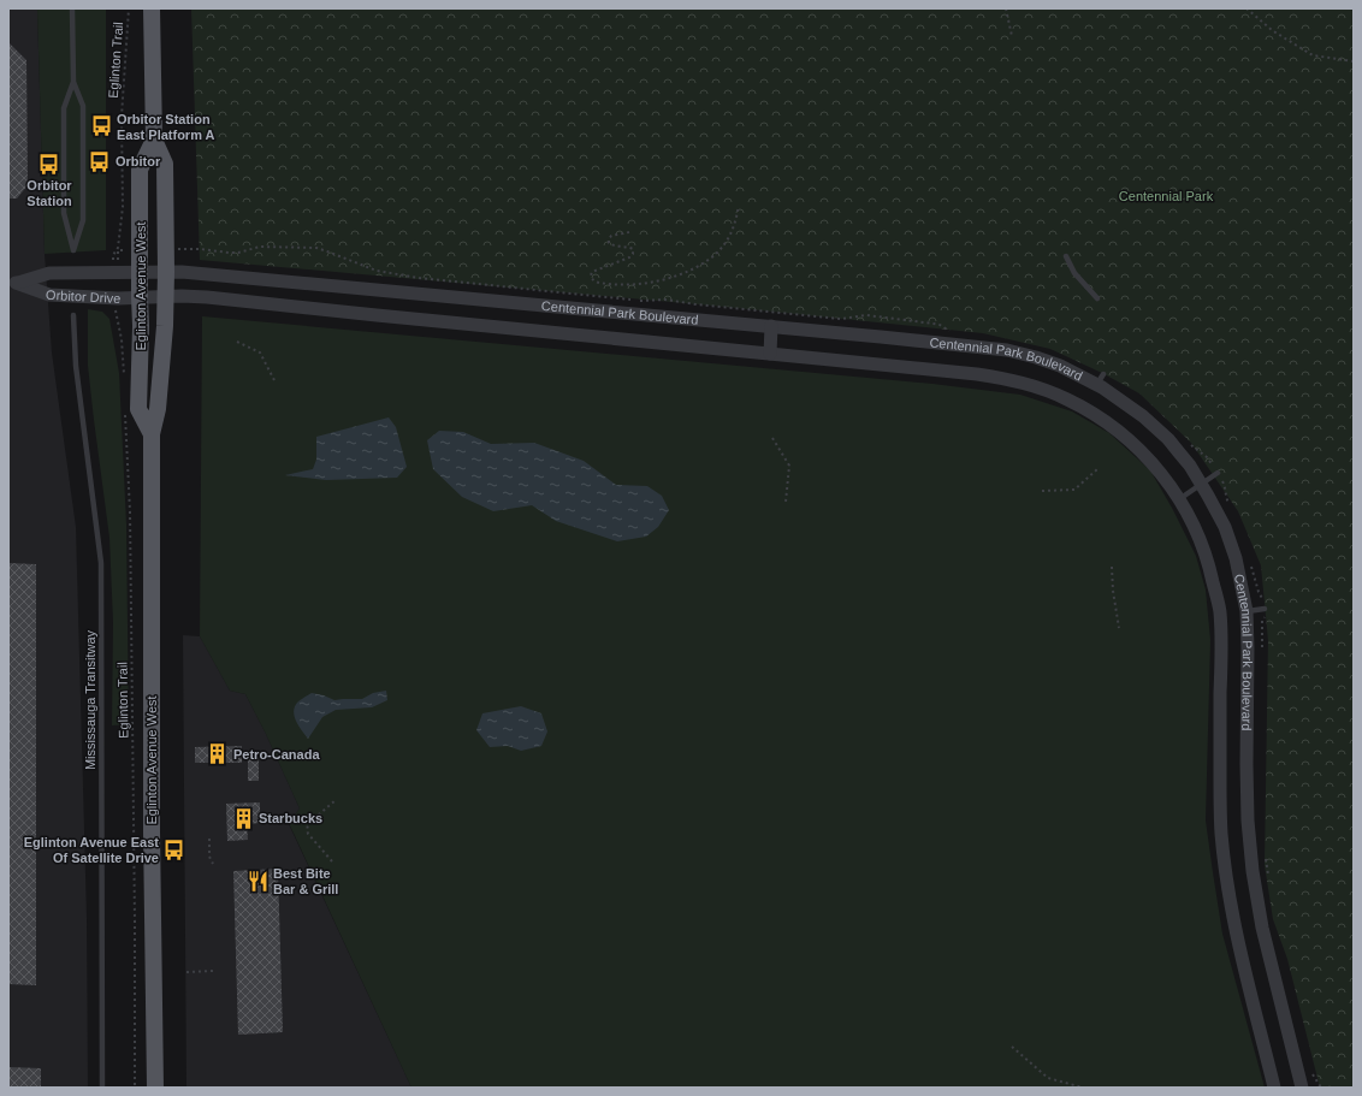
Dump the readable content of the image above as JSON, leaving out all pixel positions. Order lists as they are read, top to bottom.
{
  "streets": {
    "main road": ["Eglinton Avenue West"],
    "street": ["Orbitor Drive", "Centennial Park Boulevard"],
    "lane": ["Mississauga Transitway"],
    "path": ["Eglinton Trail"]
  },
  "crossings": [
    ["Eglinton Avenue West", "Orbitor Drive"],
    ["Eglinton Avenue West", "Centennial Park Boulevard"],
    ["Orbitor Drive", "Centennial Park Boulevard"]
  ],
  "parks": ["Centennial Park"],
  "places": {
    "bus stop": [
      "Orbitor Station East Platform A",
      "Orbitor",
      "Orbitor Station",
      "Eglinton Avenue East Of Satellite Drive"
    ],
    "building": ["Petro-Canada", "Starbucks"],
    "restaurant": ["Best Bite Bar & Grill"]
  }
}
